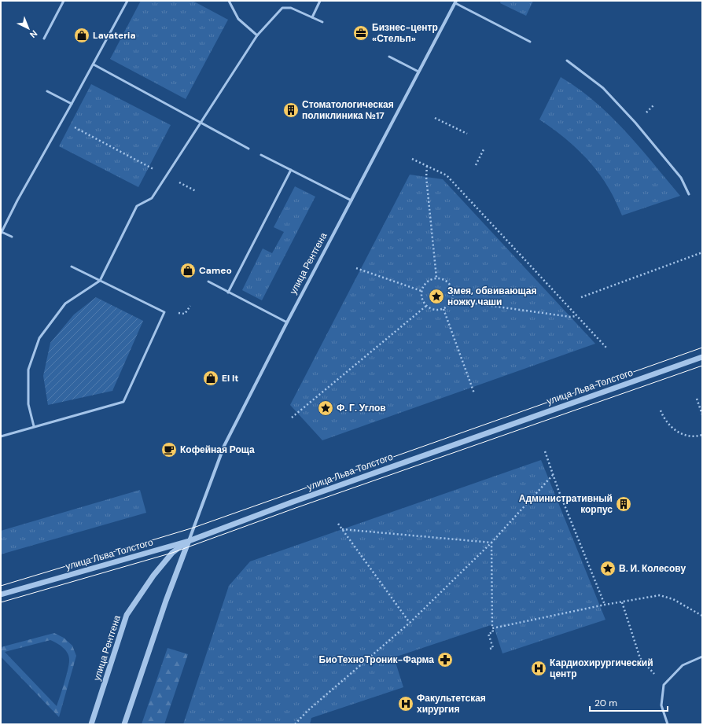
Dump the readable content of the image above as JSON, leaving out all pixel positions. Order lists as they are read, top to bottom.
{
  "streets": {
    "street": ["улица Рентгена", "улица Льва Толстого"]
  },
  "crossings": [
    ["улица Рентгена", "улица Льва Толстого"]
  ],
  "places": {
    "office": ["Бизнес-центр «Стельп»"],
    "shop": ["Lavateria", "Cameo", "El It"],
    "building": ["Стоматологическая поликлиника №17", "Административный корпус"],
    "place": ["Змея, обвивающая ножку чаши", "Ф. Г. Углов", "В. И. Колесову"],
    "cafe": ["Кофейная Роща"],
    "pharmacy": ["БиоТехноТроник-Фарма"],
    "hospital": ["Кардиохирургический центр", "Факультетская хирургия"]
  },
  "scale_bar": "20 m",
  "north": "bottom right"
}
